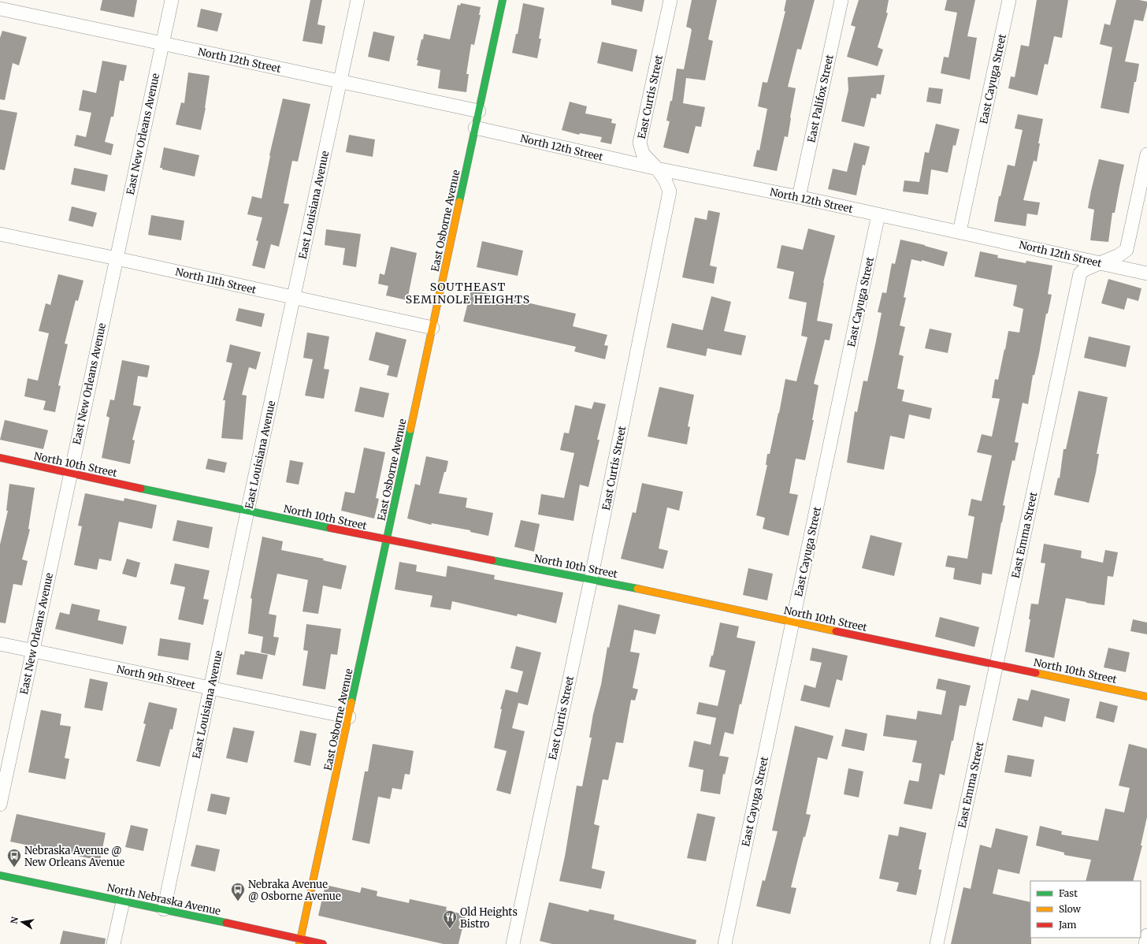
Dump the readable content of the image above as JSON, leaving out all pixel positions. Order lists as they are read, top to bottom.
{
  "streets": {
    "street": [
      "North 12th Street",
      "East Cayuga Street",
      "East Curtis Street",
      "East Palifox Street",
      "East New Orleans Avenue",
      "East Louisiana Avenue",
      "East Osborne Avenue",
      "North 11th Street",
      "North 10th Street",
      "East Emma Street",
      "North 9th Street",
      "North Nebraska Avenue"
    ]
  },
  "crossings": [
    ["North 12th Street", "East Cayuga Street"],
    ["North 12th Street", "East Curtis Street"],
    ["North 12th Street", "East Palifox Street"],
    ["North 12th Street", "East New Orleans Avenue"],
    ["North 12th Street", "East Louisiana Avenue"],
    ["North 12th Street", "East Osborne Avenue"],
    ["North 12th Street", "East Emma Street"],
    ["East Cayuga Street", "North 10th Street"],
    ["East Curtis Street", "North 10th Street"],
    ["East New Orleans Avenue", "North 11th Street"],
    ["East New Orleans Avenue", "North 10th Street"],
    ["East New Orleans Avenue", "North 9th Street"],
    ["East Louisiana Avenue", "North 11th Street"],
    ["East Louisiana Avenue", "North 10th Street"],
    ["East Louisiana Avenue", "North 9th Street"],
    ["East Louisiana Avenue", "North Nebraska Avenue"],
    ["East Osborne Avenue", "North 11th Street"],
    ["East Osborne Avenue", "North 10th Street"],
    ["East Osborne Avenue", "North 9th Street"],
    ["East Osborne Avenue", "North Nebraska Avenue"],
    ["North 10th Street", "East Emma Street"]
  ],
  "districts": ["SOUTHEAST SEMINOLE HEIGHTS"],
  "places": {
    "bus stop": ["Nebraska Avenue @ New Orleans Avenue", "Nebraka Avenue @ Osborne Avenue"],
    "restaurant": ["Old Heights Bistro"]
  },
  "legend": ["Fast", "Slow", "Jam"],
  "north": "left"
}
